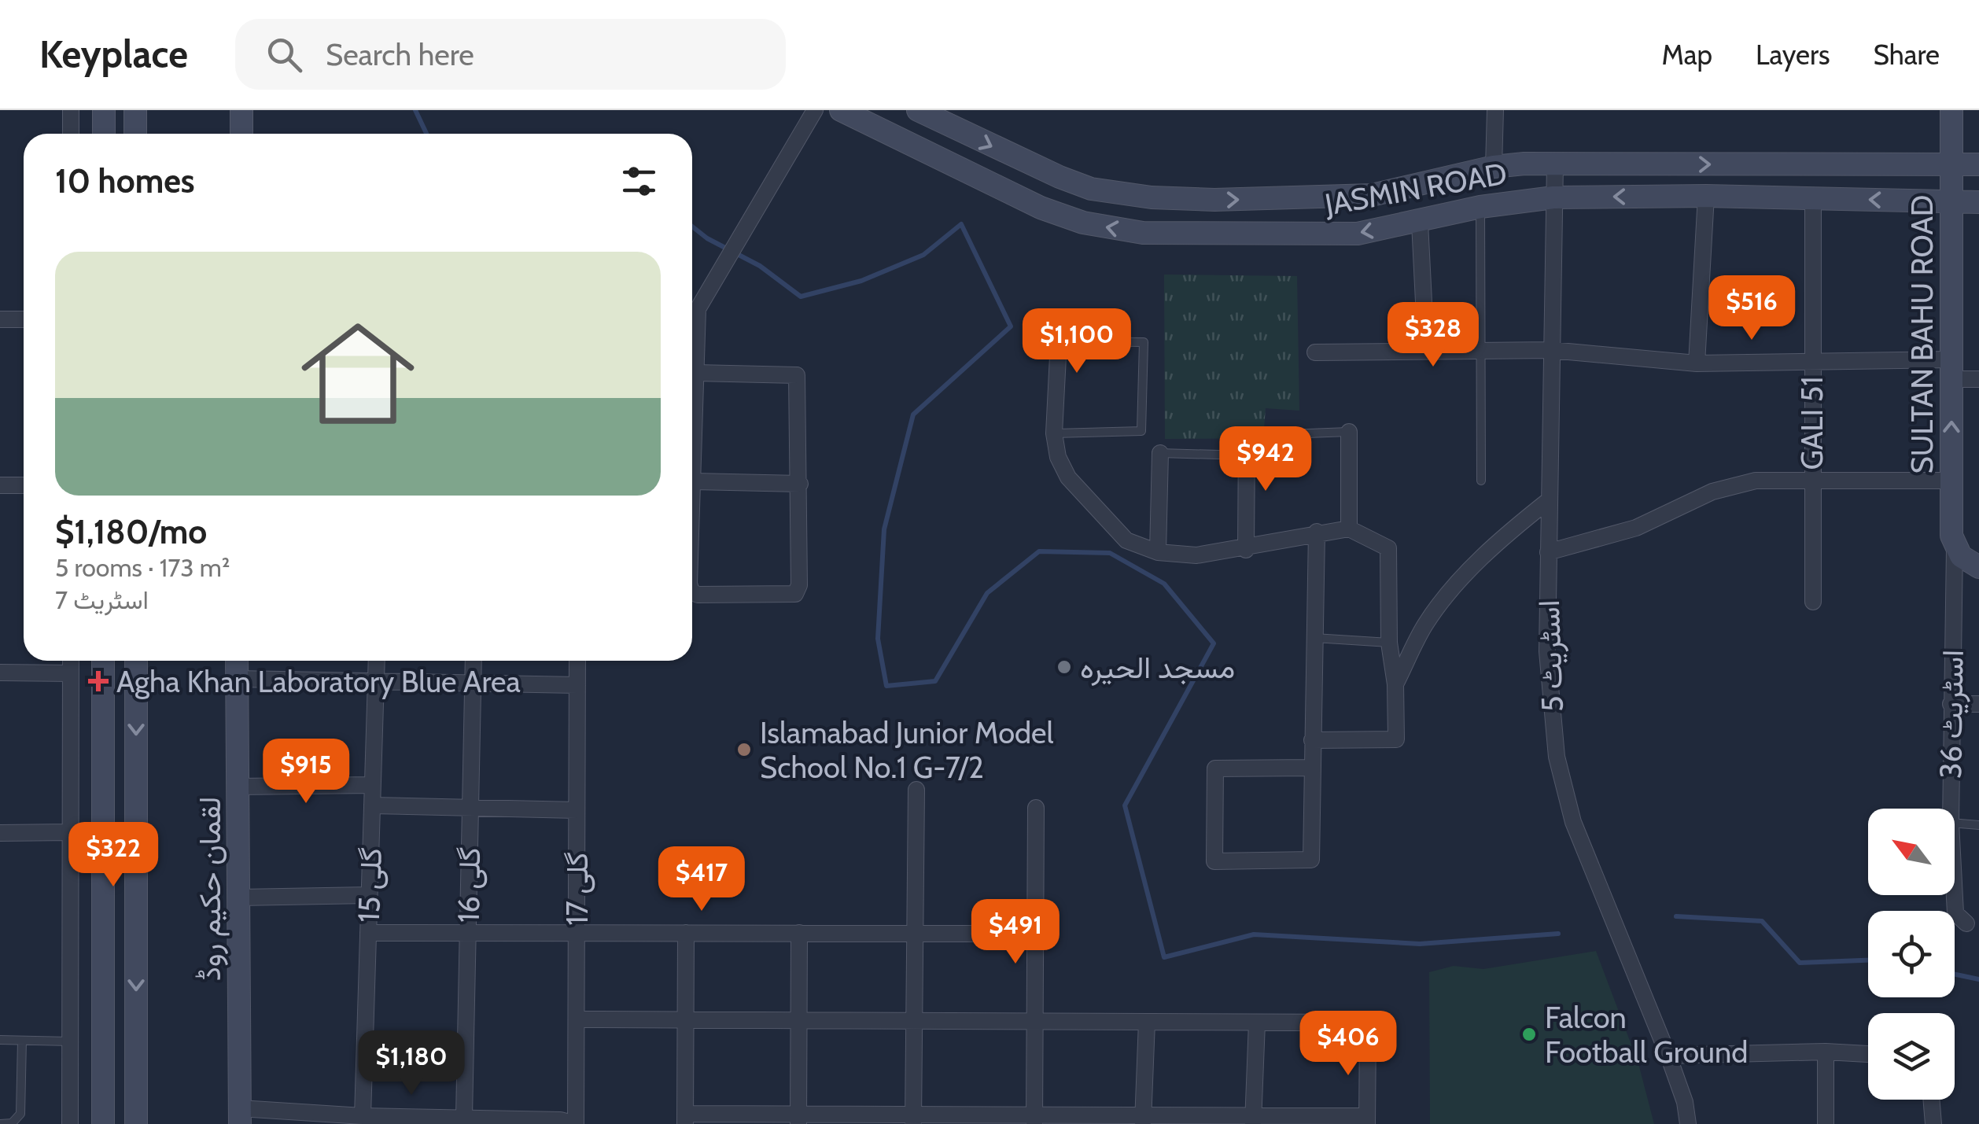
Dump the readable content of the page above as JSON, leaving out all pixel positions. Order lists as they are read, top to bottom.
{
  "streets": {
    "street": [
      "JASMIN ROAD",
      "SULTAN BAHU ROAD",
      "GALI 51",
      "اسٹریٹ 5",
      "اسٹریٹ 36",
      "گلی 15",
      "گلی 16",
      "لقمان حکیم روڈ",
      "گلی 17"
    ]
  },
  "crossings": [
    ["JASMIN ROAD", "SULTAN BAHU ROAD"],
    ["JASMIN ROAD", "GALI 51"],
    ["JASMIN ROAD", "اسٹریٹ 5"],
    ["SULTAN BAHU ROAD", "اسٹریٹ 36"]
  ],
  "places": {
    "other": ["مسجد الحیرہ", "Islamabad Junior Model School No.1 G-7/2", "Falcon Football Ground"],
    "health": ["Agha Khan Laboratory Blue Area"]
  },
  "north": "top left",
  "page": {
    "header": "Keyplace",
    "search": "Search here",
    "nav": ["Map", "Layers", "Share"],
    "heading": "10 homes",
    "list": [
      {
        "name": "$1,180/mo",
        "note": "5 rooms · 173 m² · اسٹریٹ 7"
      }
    ],
    "price": [
      "$516",
      "$328",
      "$1,100",
      "$942",
      "$915",
      "$322",
      "$417",
      "$491",
      "$406",
      "$1,180"
    ]
  }
}
